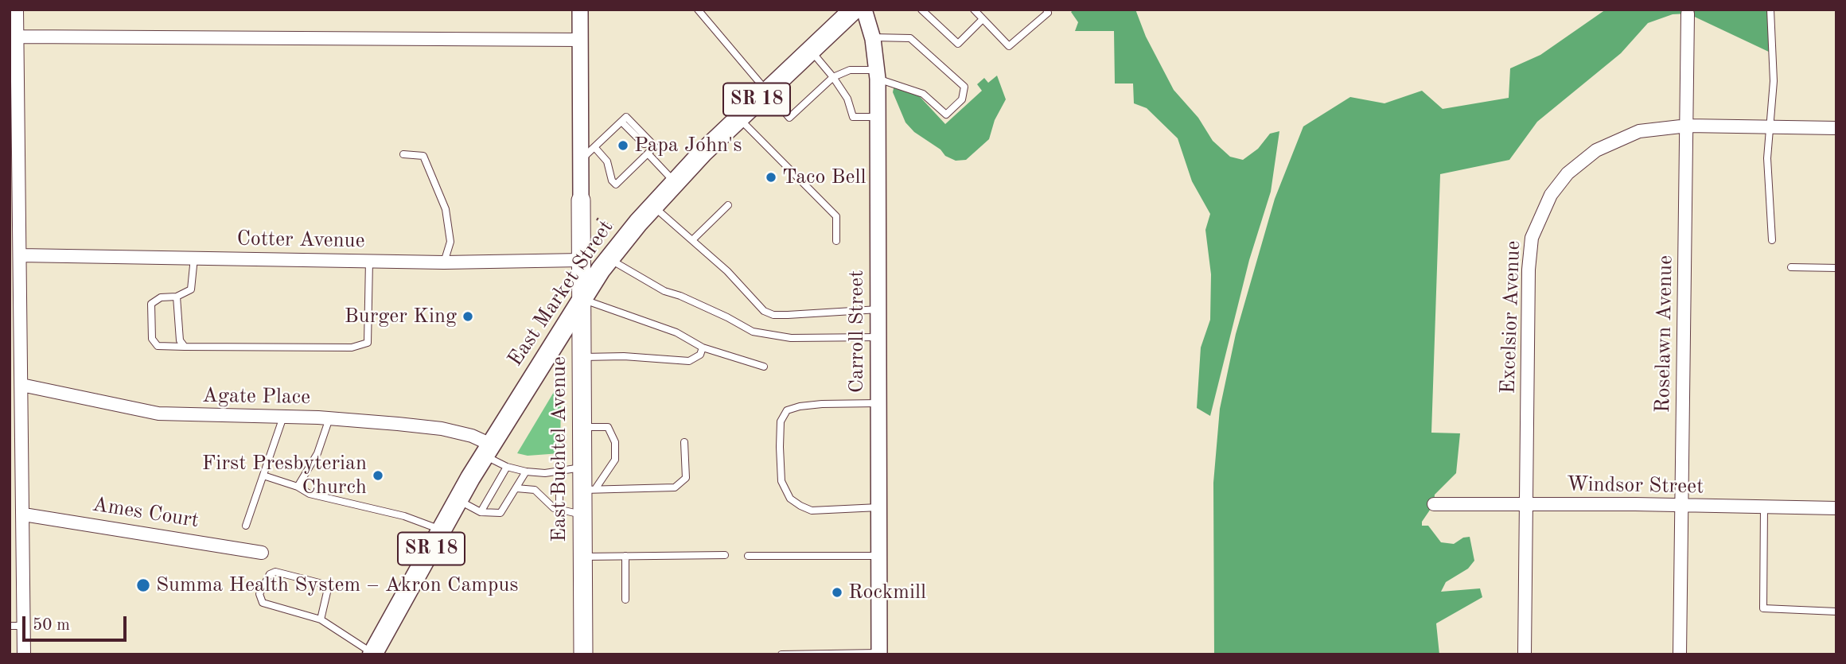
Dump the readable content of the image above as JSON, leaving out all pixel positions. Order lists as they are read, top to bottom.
{
  "streets": {
    "main road": ["SR 18", "East Market Street", "East Buchtel Avenue"],
    "street": [
      "Cotter Avenue",
      "Excelsior Avenue",
      "Carroll Street",
      "Roselawn Avenue",
      "Agate Place",
      "Windsor Street",
      "Ames Court"
    ]
  },
  "crossings": [
    ["Cotter Avenue", "East Buchtel Avenue"],
    ["East Market Street", "Agate Place"],
    ["East Market Street", "East Buchtel Avenue"],
    ["Excelsior Avenue", "Roselawn Avenue"],
    ["Excelsior Avenue", "Windsor Street"],
    ["Roselawn Avenue", "Windsor Street"]
  ],
  "places": [
    "Papa John's",
    "Taco Bell",
    "Burger King",
    "First Presbyterian Church",
    "Summa Health System – Akron Campus",
    "Rockmill"
  ],
  "scale_bar": "50 m"
}
